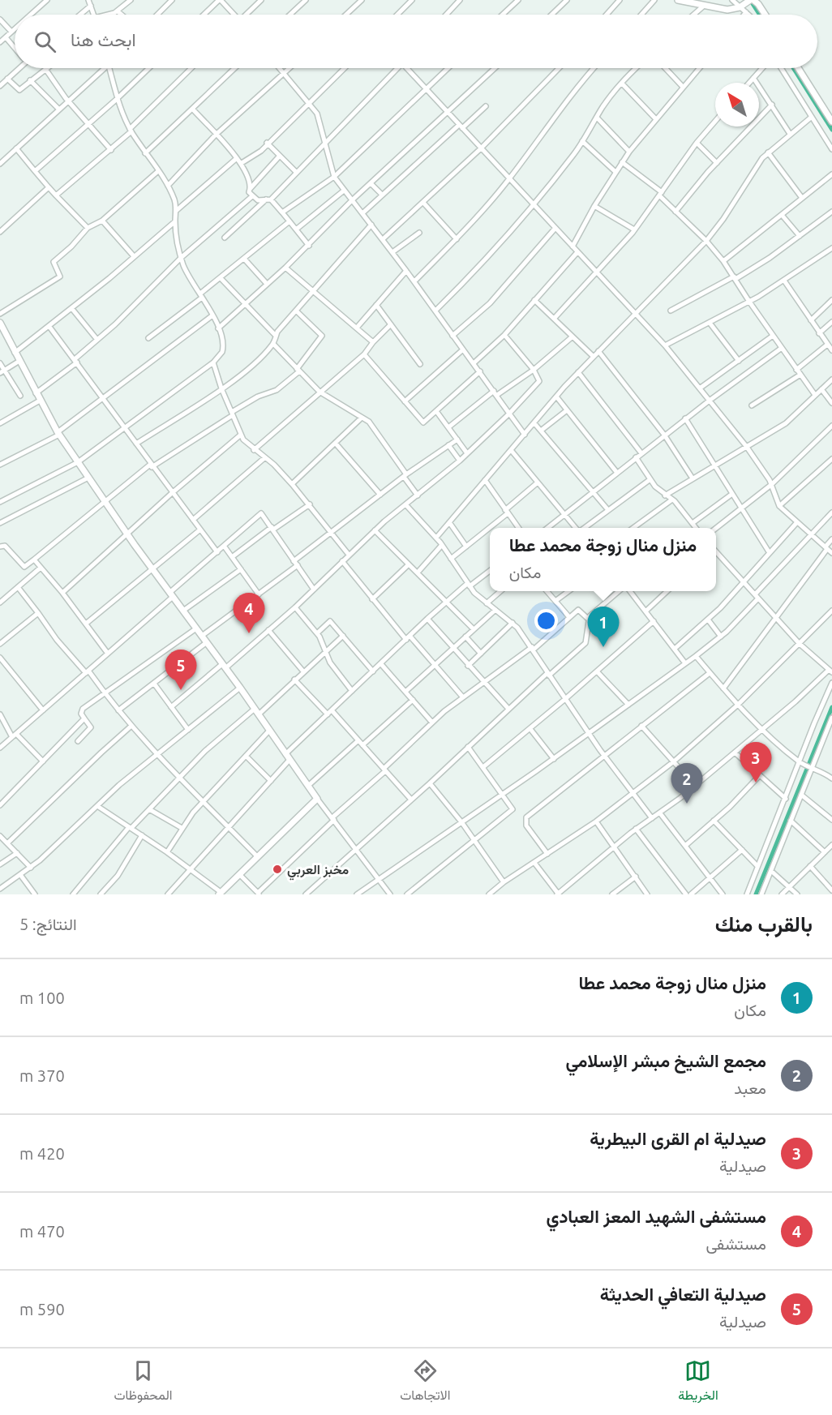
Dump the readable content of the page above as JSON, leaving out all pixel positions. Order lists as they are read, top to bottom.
{
  "places": ["مخبز العربي"],
  "north": "top left",
  "page": {
    "search": "ابحث هنا",
    "popup": ["منزل منال زوجة محمد عطا", "مكان"],
    "pins": [
      "4",
      "1",
      "5",
      "3",
      "2"
    ],
    "heading": ["بالقرب منك", "النتائج: 5"],
    "list": [
      {
        "mark": "1",
        "name": "منزل منال زوجة محمد عطا",
        "note": "مكان",
        "value": "100 m"
      },
      {
        "mark": "2",
        "name": "مجمع الشيخ مبشر الإسلامي",
        "note": "معبد",
        "value": "370 m"
      },
      {
        "mark": "3",
        "name": "صيدلية ام القرى البيطرية",
        "note": "صيدلية",
        "value": "420 m"
      },
      {
        "mark": "4",
        "name": "مستشفى الشهيد المعز العبادي",
        "note": "مستشفى",
        "value": "470 m"
      },
      {
        "mark": "5",
        "name": "صيدلية التعافي الحديثة",
        "note": "صيدلية",
        "value": "590 m"
      }
    ],
    "nav": ["الخريطة", "الاتجاهات", "المحفوظات"]
  }
}
